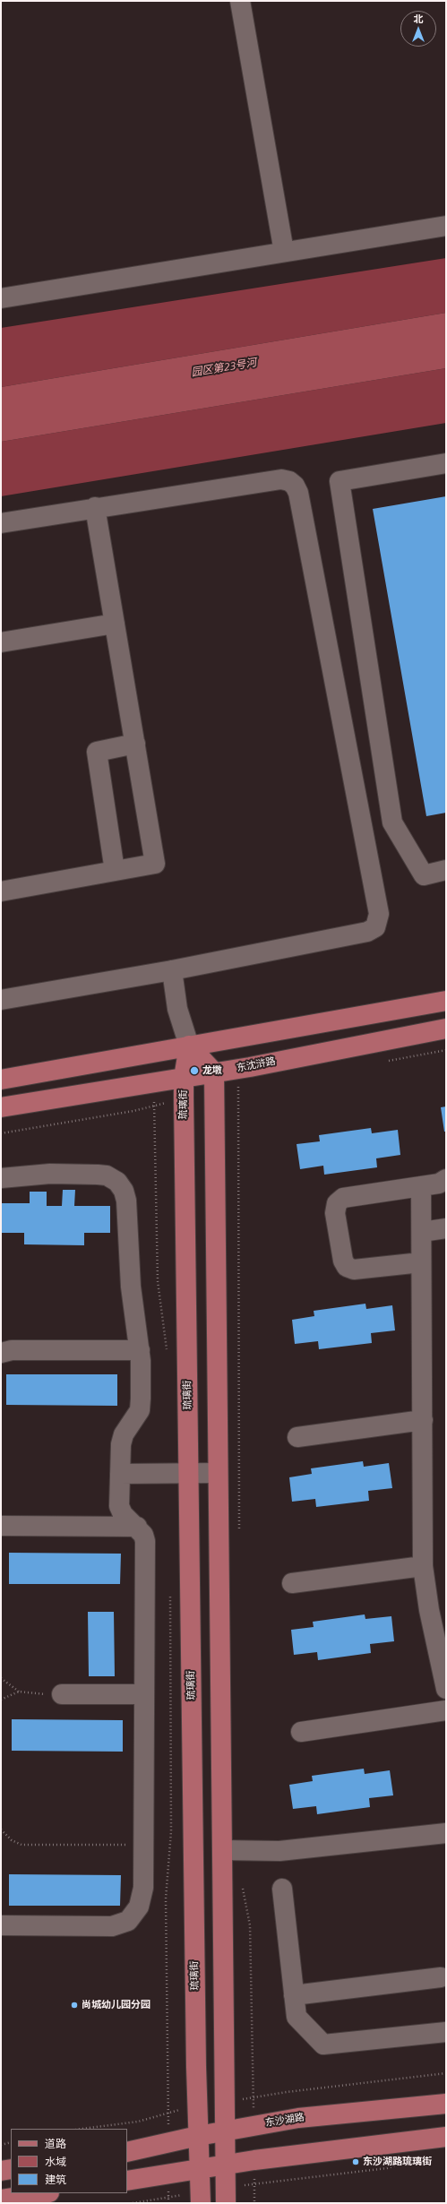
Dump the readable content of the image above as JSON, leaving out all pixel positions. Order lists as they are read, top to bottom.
{
  "streets": {
    "main road": ["东沈浒路", "琉璃街", "东沙湖路"]
  },
  "crossings": [
    ["东沈浒路", "琉璃街"],
    ["琉璃街", "东沙湖路"]
  ],
  "water": ["园区第23号河"],
  "places": ["龙墩", "尚城幼儿园分园", "东沙湖路琉璃街"],
  "legend": ["道路", "水域", "建筑"],
  "north": "top"
}
